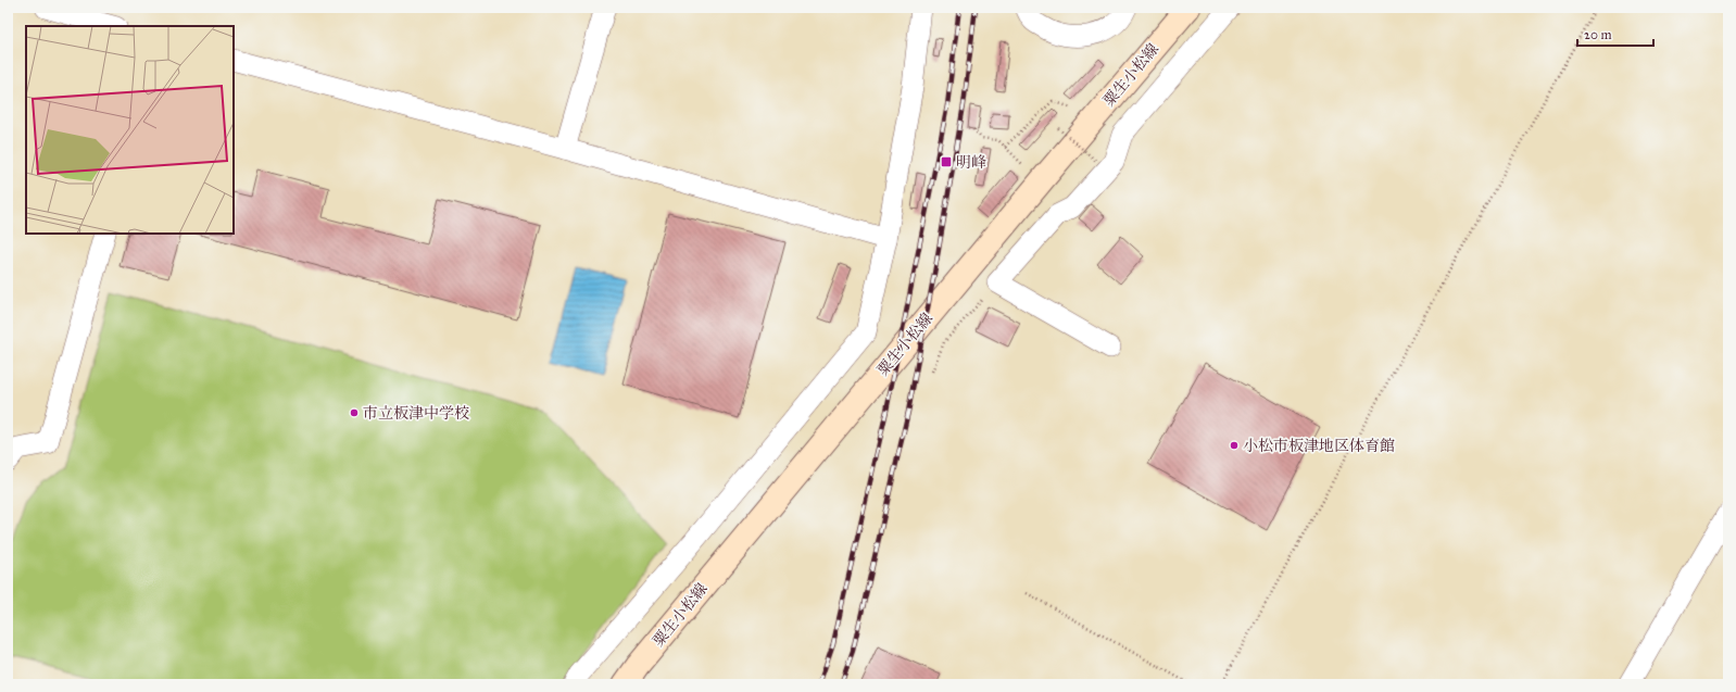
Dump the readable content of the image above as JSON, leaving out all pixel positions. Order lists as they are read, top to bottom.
{
  "streets": {
    "main road": ["粟生小松線"]
  },
  "places": {
    "transit": ["明峰"],
    "other": ["市立板津中学校", "小松市板津地区体育館"]
  },
  "scale_bar": "20 m"
}
